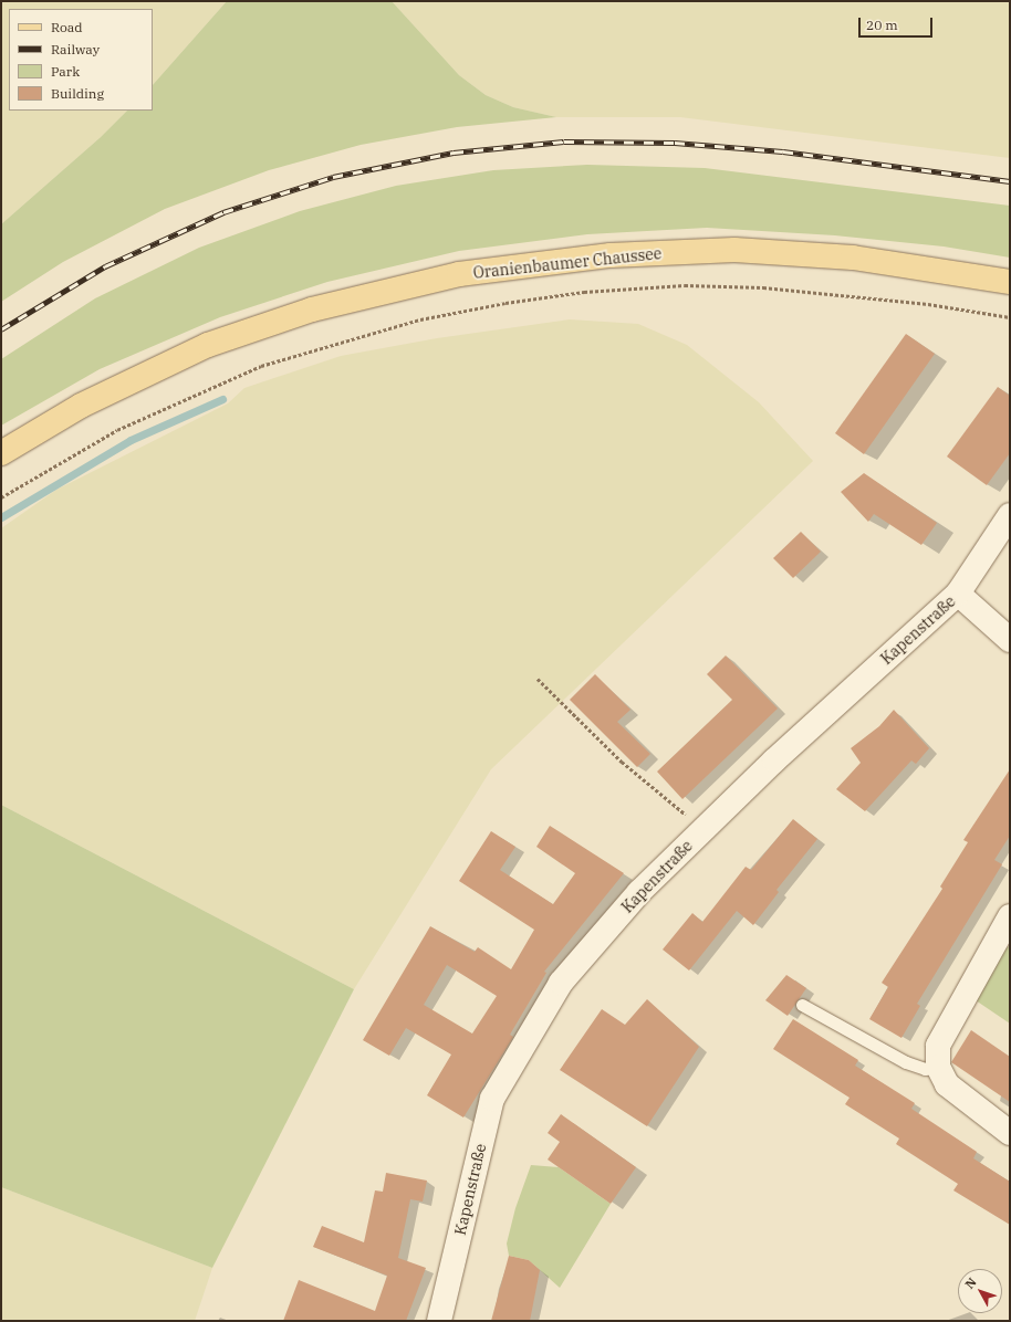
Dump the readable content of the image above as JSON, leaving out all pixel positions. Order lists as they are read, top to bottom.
{
  "streets": {
    "main road": ["Oranienbaumer Chaussee"],
    "street": ["Kapenstraße"]
  },
  "legend": [
    "Road",
    "Railway",
    "Park",
    "Building"
  ],
  "scale_bar": "20 m",
  "north": "top left"
}
